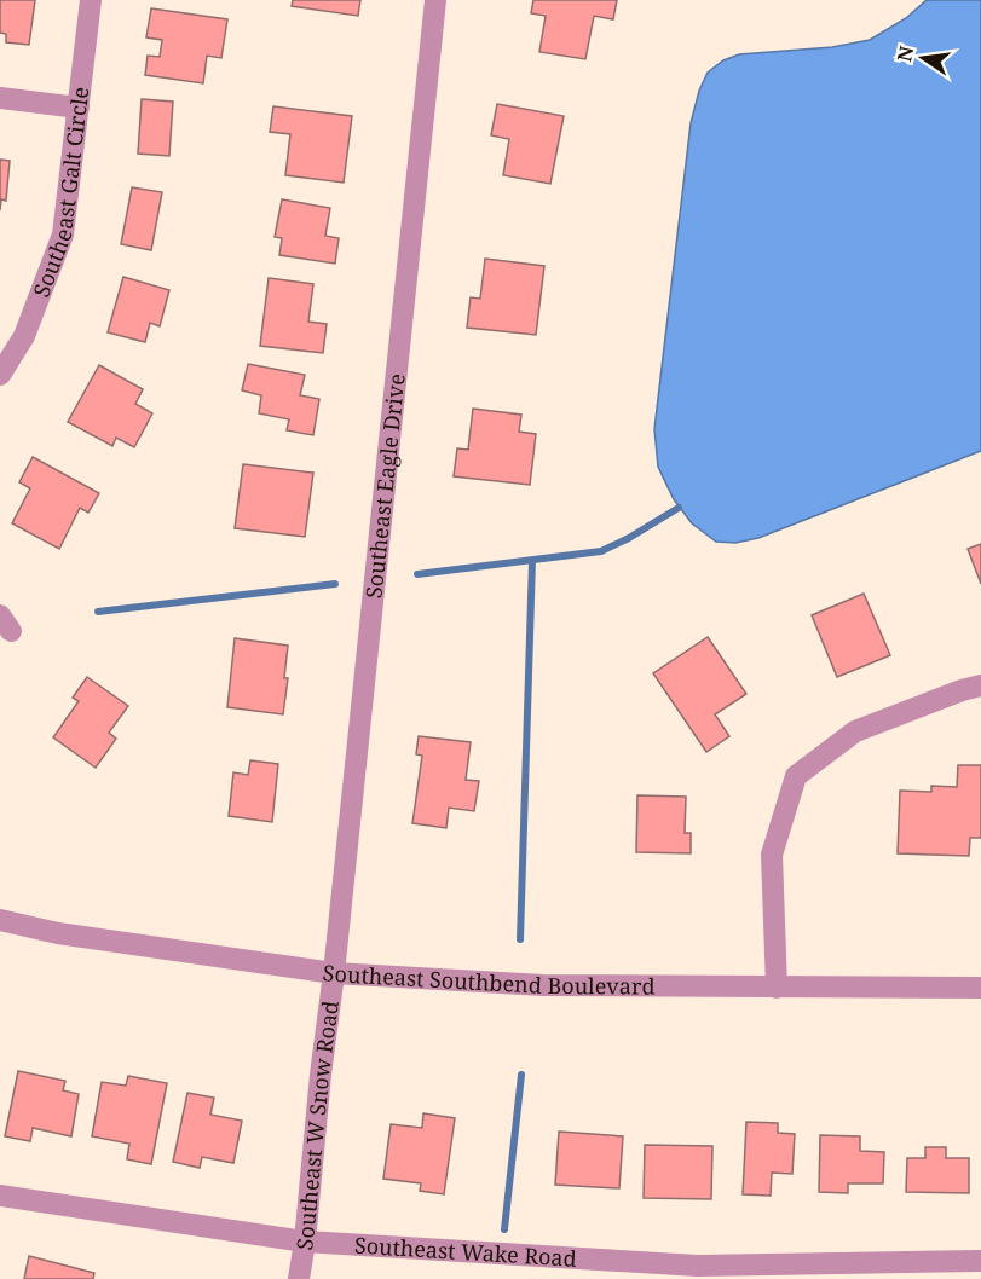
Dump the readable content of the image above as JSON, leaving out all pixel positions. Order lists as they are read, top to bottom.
{
  "streets": {
    "street": [
      "Southeast Galt Circle",
      "Southeast Eagle Drive",
      "Southeast Southbend Boulevard",
      "Southeast W Snow Road",
      "Southeast Wake Road"
    ]
  },
  "crossings": [
    ["Southeast Eagle Drive", "Southeast Southbend Boulevard"],
    ["Southeast Eagle Drive", "Southeast W Snow Road"],
    ["Southeast Southbend Boulevard", "Southeast W Snow Road"],
    ["Southeast W Snow Road", "Southeast Wake Road"]
  ],
  "north": "left"
}
